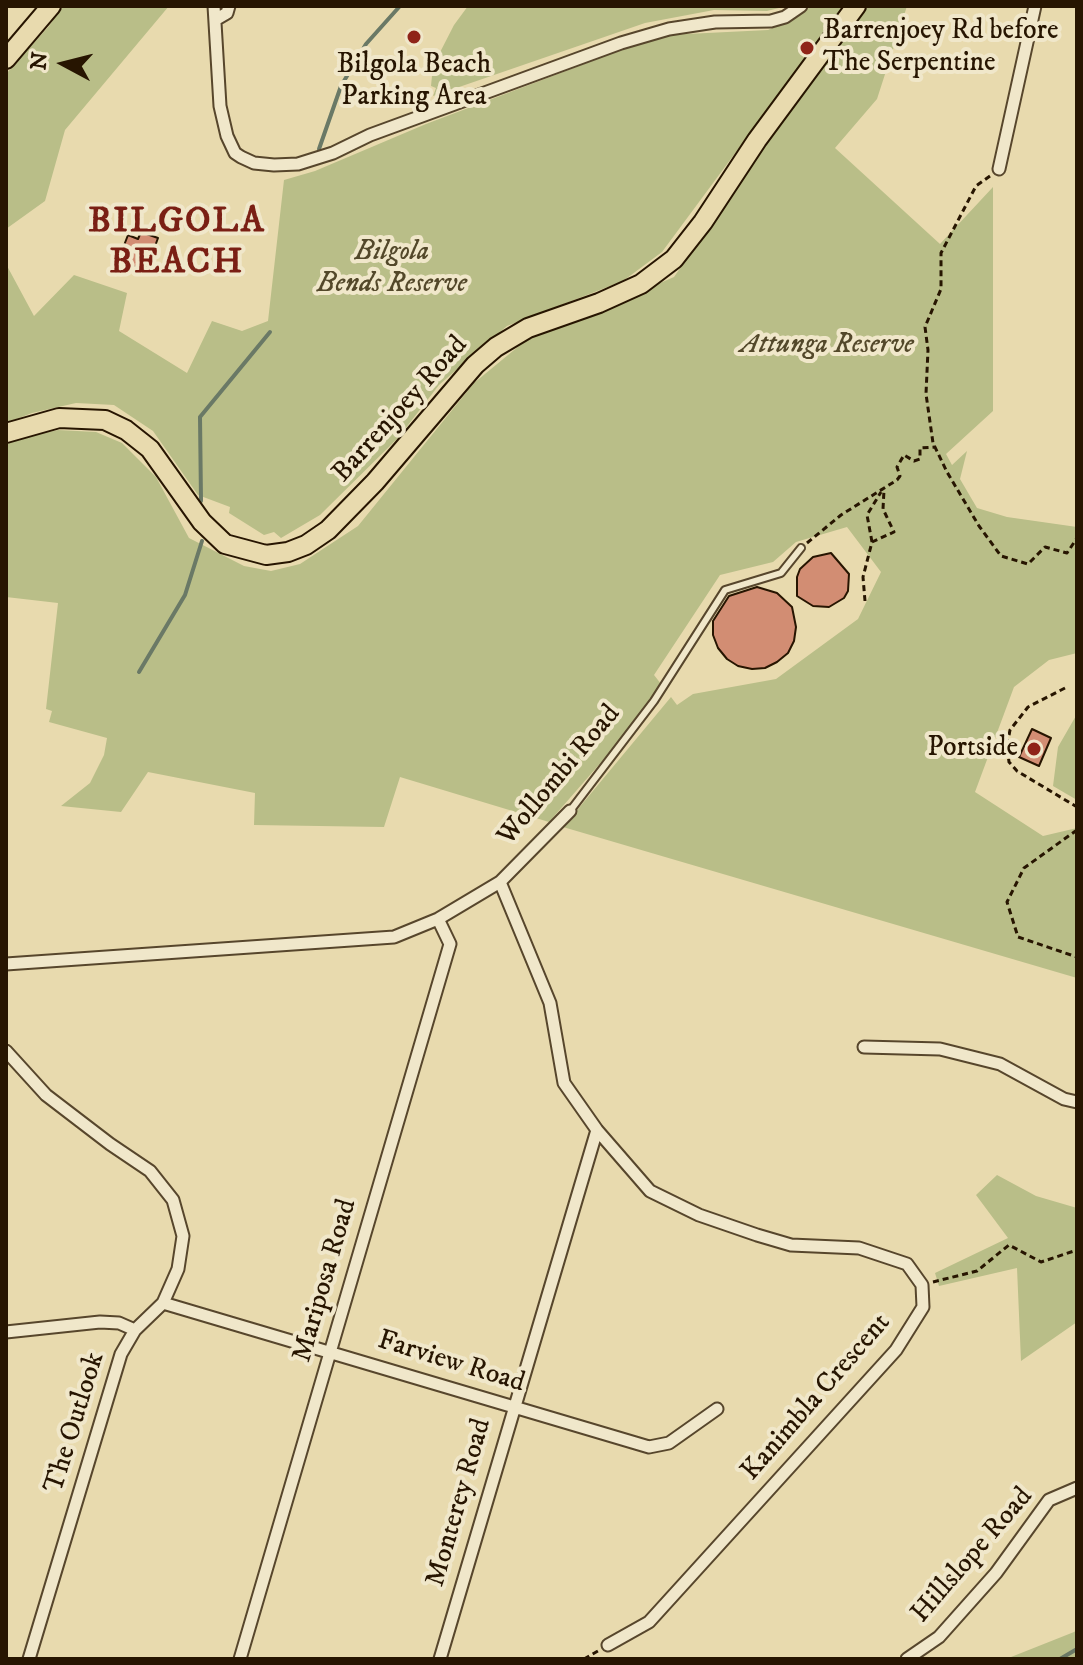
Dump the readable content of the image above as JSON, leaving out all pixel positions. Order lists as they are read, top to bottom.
{
  "streets": {
    "main road": ["Barrenjoey Road"],
    "street": [
      "Wollombi Road",
      "Mariposa Road",
      "Farview Road",
      "Kanimbla Crescent",
      "The Outlook",
      "Monterey Road",
      "Hillslope Road"
    ]
  },
  "crossings": [
    ["Wollombi Road", "Mariposa Road"],
    ["Mariposa Road", "Farview Road"],
    ["Farview Road", "The Outlook"],
    ["Farview Road", "Monterey Road"]
  ],
  "districts": ["BILGOLA BEACH"],
  "parks": ["Bilgola Bends Reserve", "Attunga Reserve"],
  "places": ["Bilgola Beach Parking Area", "Barrenjoey Rd before The Serpentine", "Portside"],
  "north": "left"
}
